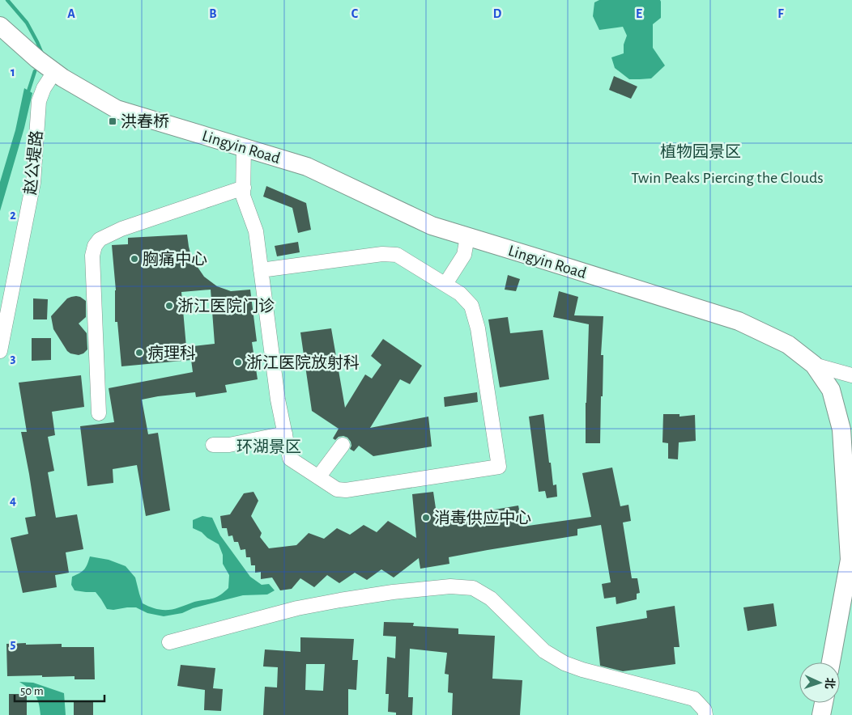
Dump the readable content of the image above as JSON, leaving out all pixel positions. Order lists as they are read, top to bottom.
{
  "streets": {
    "main road": ["Lingyin Road"],
    "street": ["赵公堤路"]
  },
  "crossings": [
    ["Lingyin Road", "赵公堤路"]
  ],
  "parks": ["植物园景区", "Twin Peaks Piercing the Clouds", "环湖景区"],
  "places": {
    "transit": ["洪春桥"],
    "other": [
      "胸痛中心",
      "浙江医院门诊",
      "病理科",
      "浙江医院放射科",
      "消毒供应中心"
    ]
  },
  "scale_bar": "50 m",
  "north": "right",
  "grid": {
    "columns": [
      "A",
      "B",
      "C",
      "D",
      "E",
      "F"
    ],
    "rows": [
      "1",
      "2",
      "3",
      "4",
      "5"
    ]
  }
}
